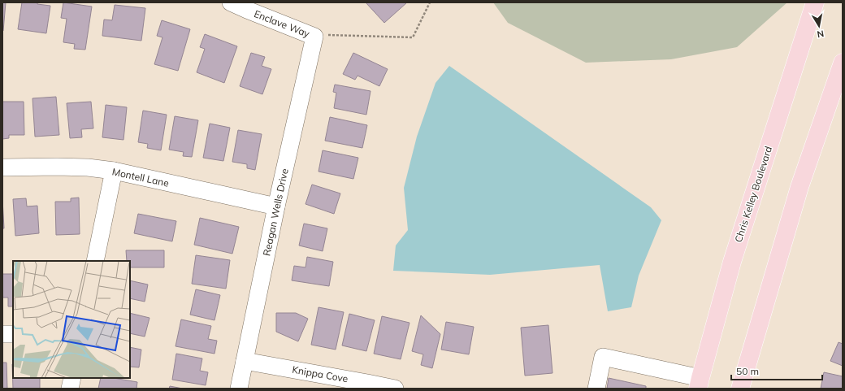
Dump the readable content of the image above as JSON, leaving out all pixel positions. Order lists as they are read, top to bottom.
{
  "streets": {
    "main road": ["Chris Kelley Boulevard"],
    "street": [
      "Enclave Way",
      "Montell Lane",
      "Reagan Wells Drive",
      "Knippa Cove"
    ]
  },
  "crossings": [
    ["Enclave Way", "Reagan Wells Drive"],
    ["Montell Lane", "Reagan Wells Drive"],
    ["Reagan Wells Drive", "Knippa Cove"]
  ],
  "scale_bar": "50 m",
  "north": "bottom"
}
